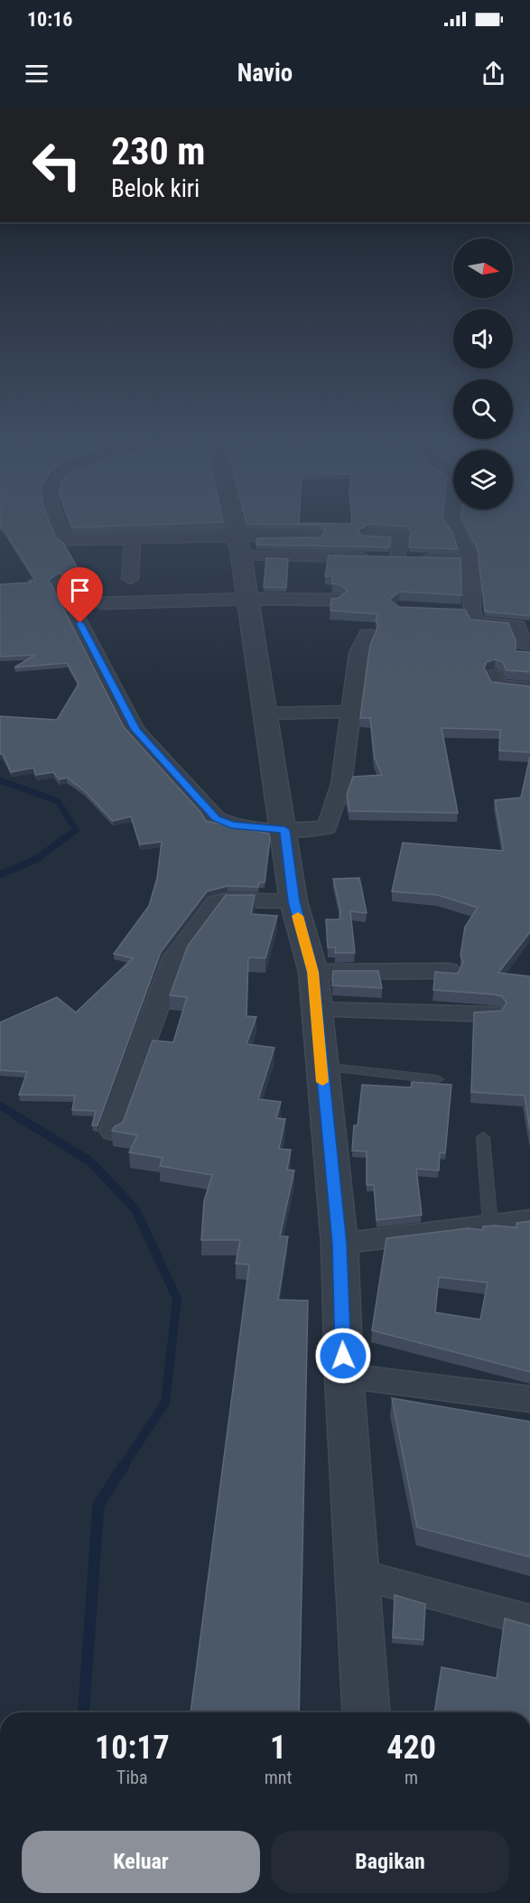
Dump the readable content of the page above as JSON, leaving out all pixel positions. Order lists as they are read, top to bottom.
{
  "north": "right",
  "page": {
    "status": "10:16",
    "header": "Navio",
    "turn": ["230 m", "Belok kiri"],
    "eta": [
      "10:17",
      "Tiba",
      "1",
      "mnt",
      "420",
      "m"
    ],
    "buttons": ["Keluar", "Bagikan"]
  }
}
